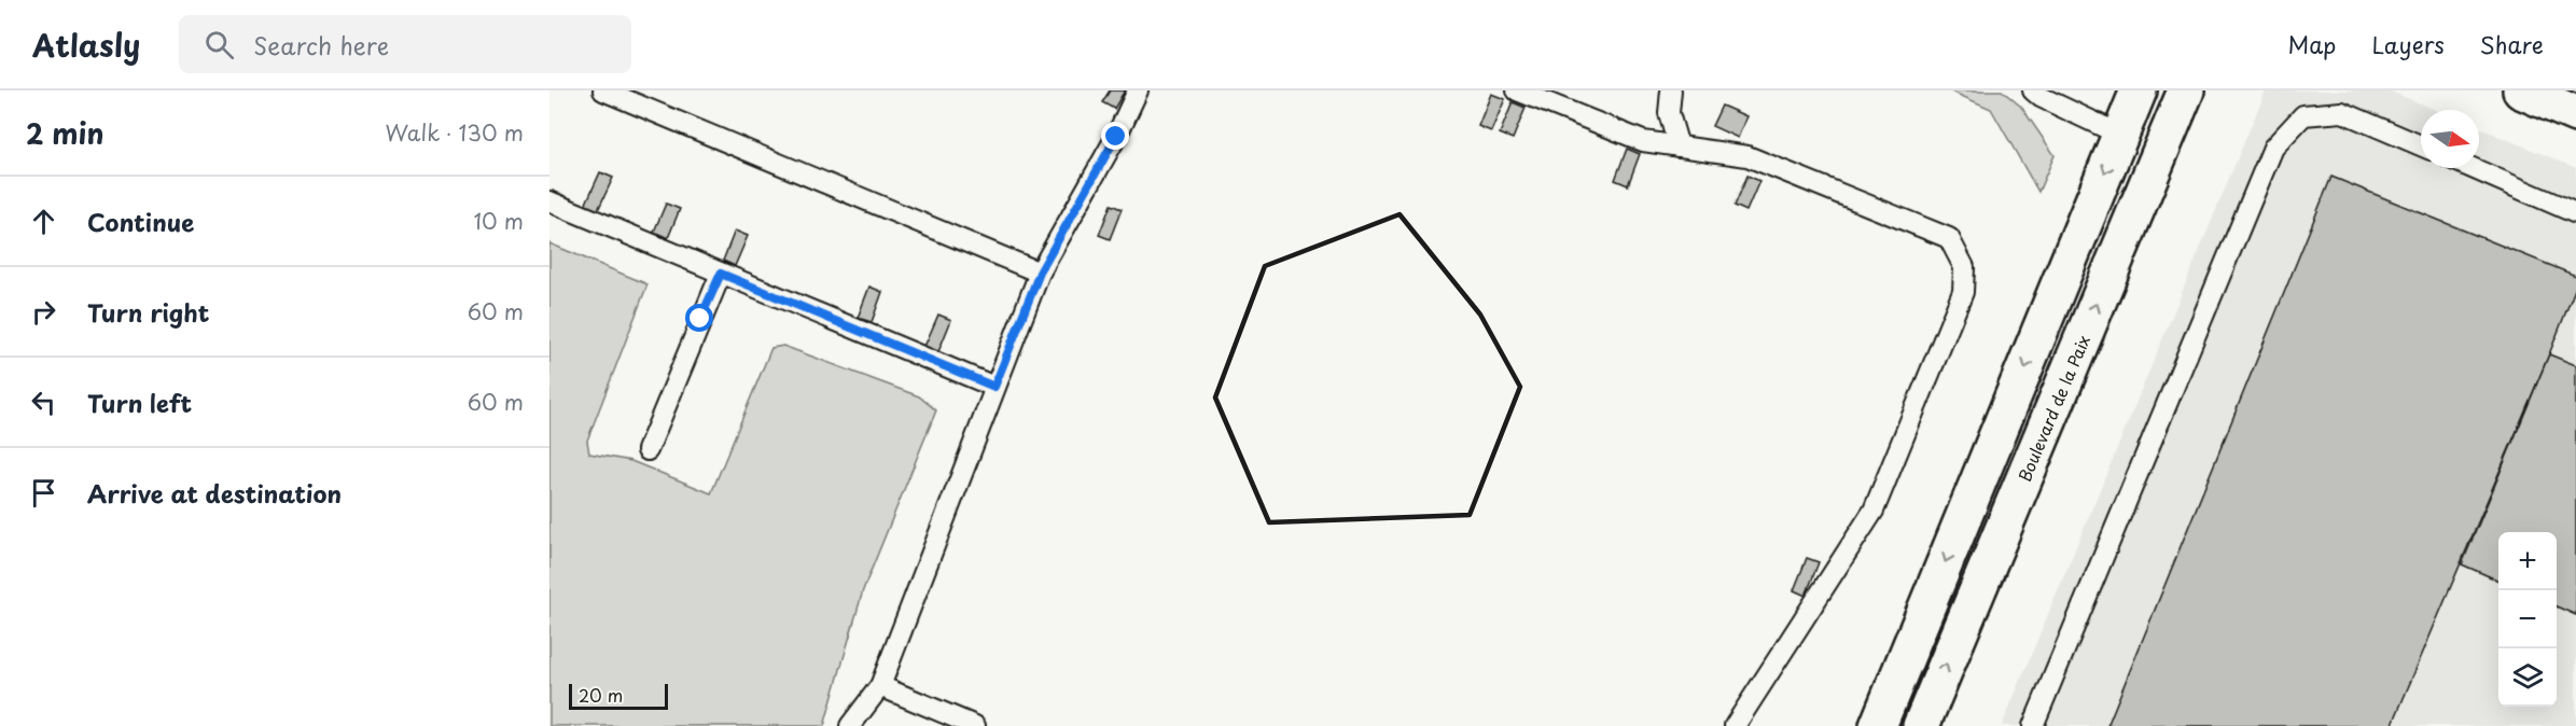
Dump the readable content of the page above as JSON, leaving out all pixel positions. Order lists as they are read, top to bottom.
{
  "streets": {
    "main road": ["Boulevard de la Paix"]
  },
  "scale_bar": "20 m",
  "north": "right",
  "page": {
    "header": "Atlasly",
    "search": "Search here",
    "nav": ["Map", "Layers", "Share"],
    "heading": ["2 min", "Walk · 130 m"],
    "list": [
      ["Continue", "10 m"],
      ["Turn right", "60 m"],
      ["Turn left", "60 m"],
      "Arrive at destination"
    ],
    "map_buttons": ["+", "−"],
    "scale": "20 m"
  }
}
